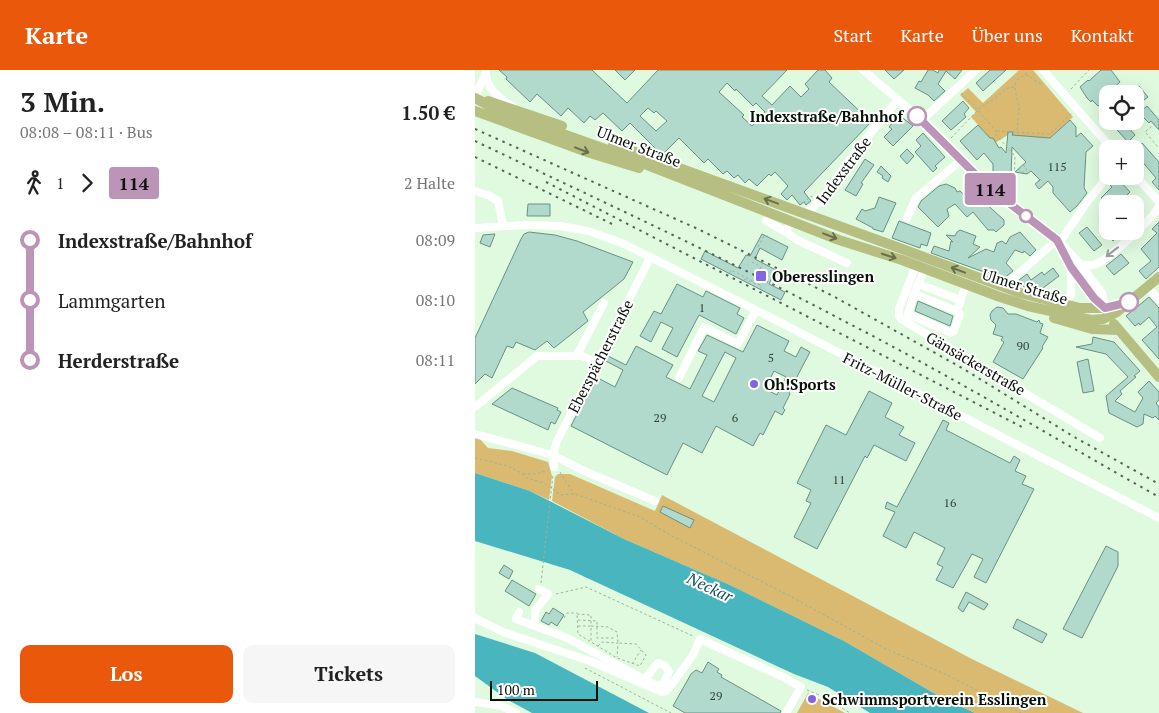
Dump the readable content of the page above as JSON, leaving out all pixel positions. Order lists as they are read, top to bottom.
{
  "streets": {
    "main road": ["Ulmer Straße"],
    "street": [
      "Indexstraße",
      "Eberspächerstraße",
      "Gänsäckerstraße",
      "Fritz-Müller-Straße"
    ]
  },
  "crossings": [
    ["Ulmer Straße", "Indexstraße"],
    ["Ulmer Straße", "Gänsäckerstraße"],
    ["Eberspächerstraße", "Fritz-Müller-Straße"]
  ],
  "water": ["Neckar"],
  "places": {
    "other": ["Indexstraße/Bahnhof", "Oh!Sports", "Schwimmsportverein Esslingen"],
    "transit": ["Oberesslingen"]
  },
  "lines": ["bus line 114"],
  "house_numbers": [
    "115",
    "1",
    "90",
    "5",
    "29",
    "6",
    "11",
    "16",
    "29"
  ],
  "scale_bar": "100 m",
  "page": {
    "header": "Karte",
    "nav": [
      "Start",
      "Karte",
      "Über uns",
      "Kontakt"
    ],
    "heading": ["3 Min.", "08:08 – 08:11 · Bus", "1.50 €"],
    "on_map": "114",
    "map_buttons": ["+", "−"],
    "legs": ["1", "114", "2 Halte"],
    "list": [
      {
        "name": "Indexstraße/Bahnhof",
        "value": "08:09"
      },
      {
        "name": "Lammgarten",
        "value": "08:10"
      },
      {
        "name": "Herderstraße",
        "value": "08:11"
      }
    ],
    "buttons": ["Los", "Tickets"],
    "scale": "100 m"
  }
}
